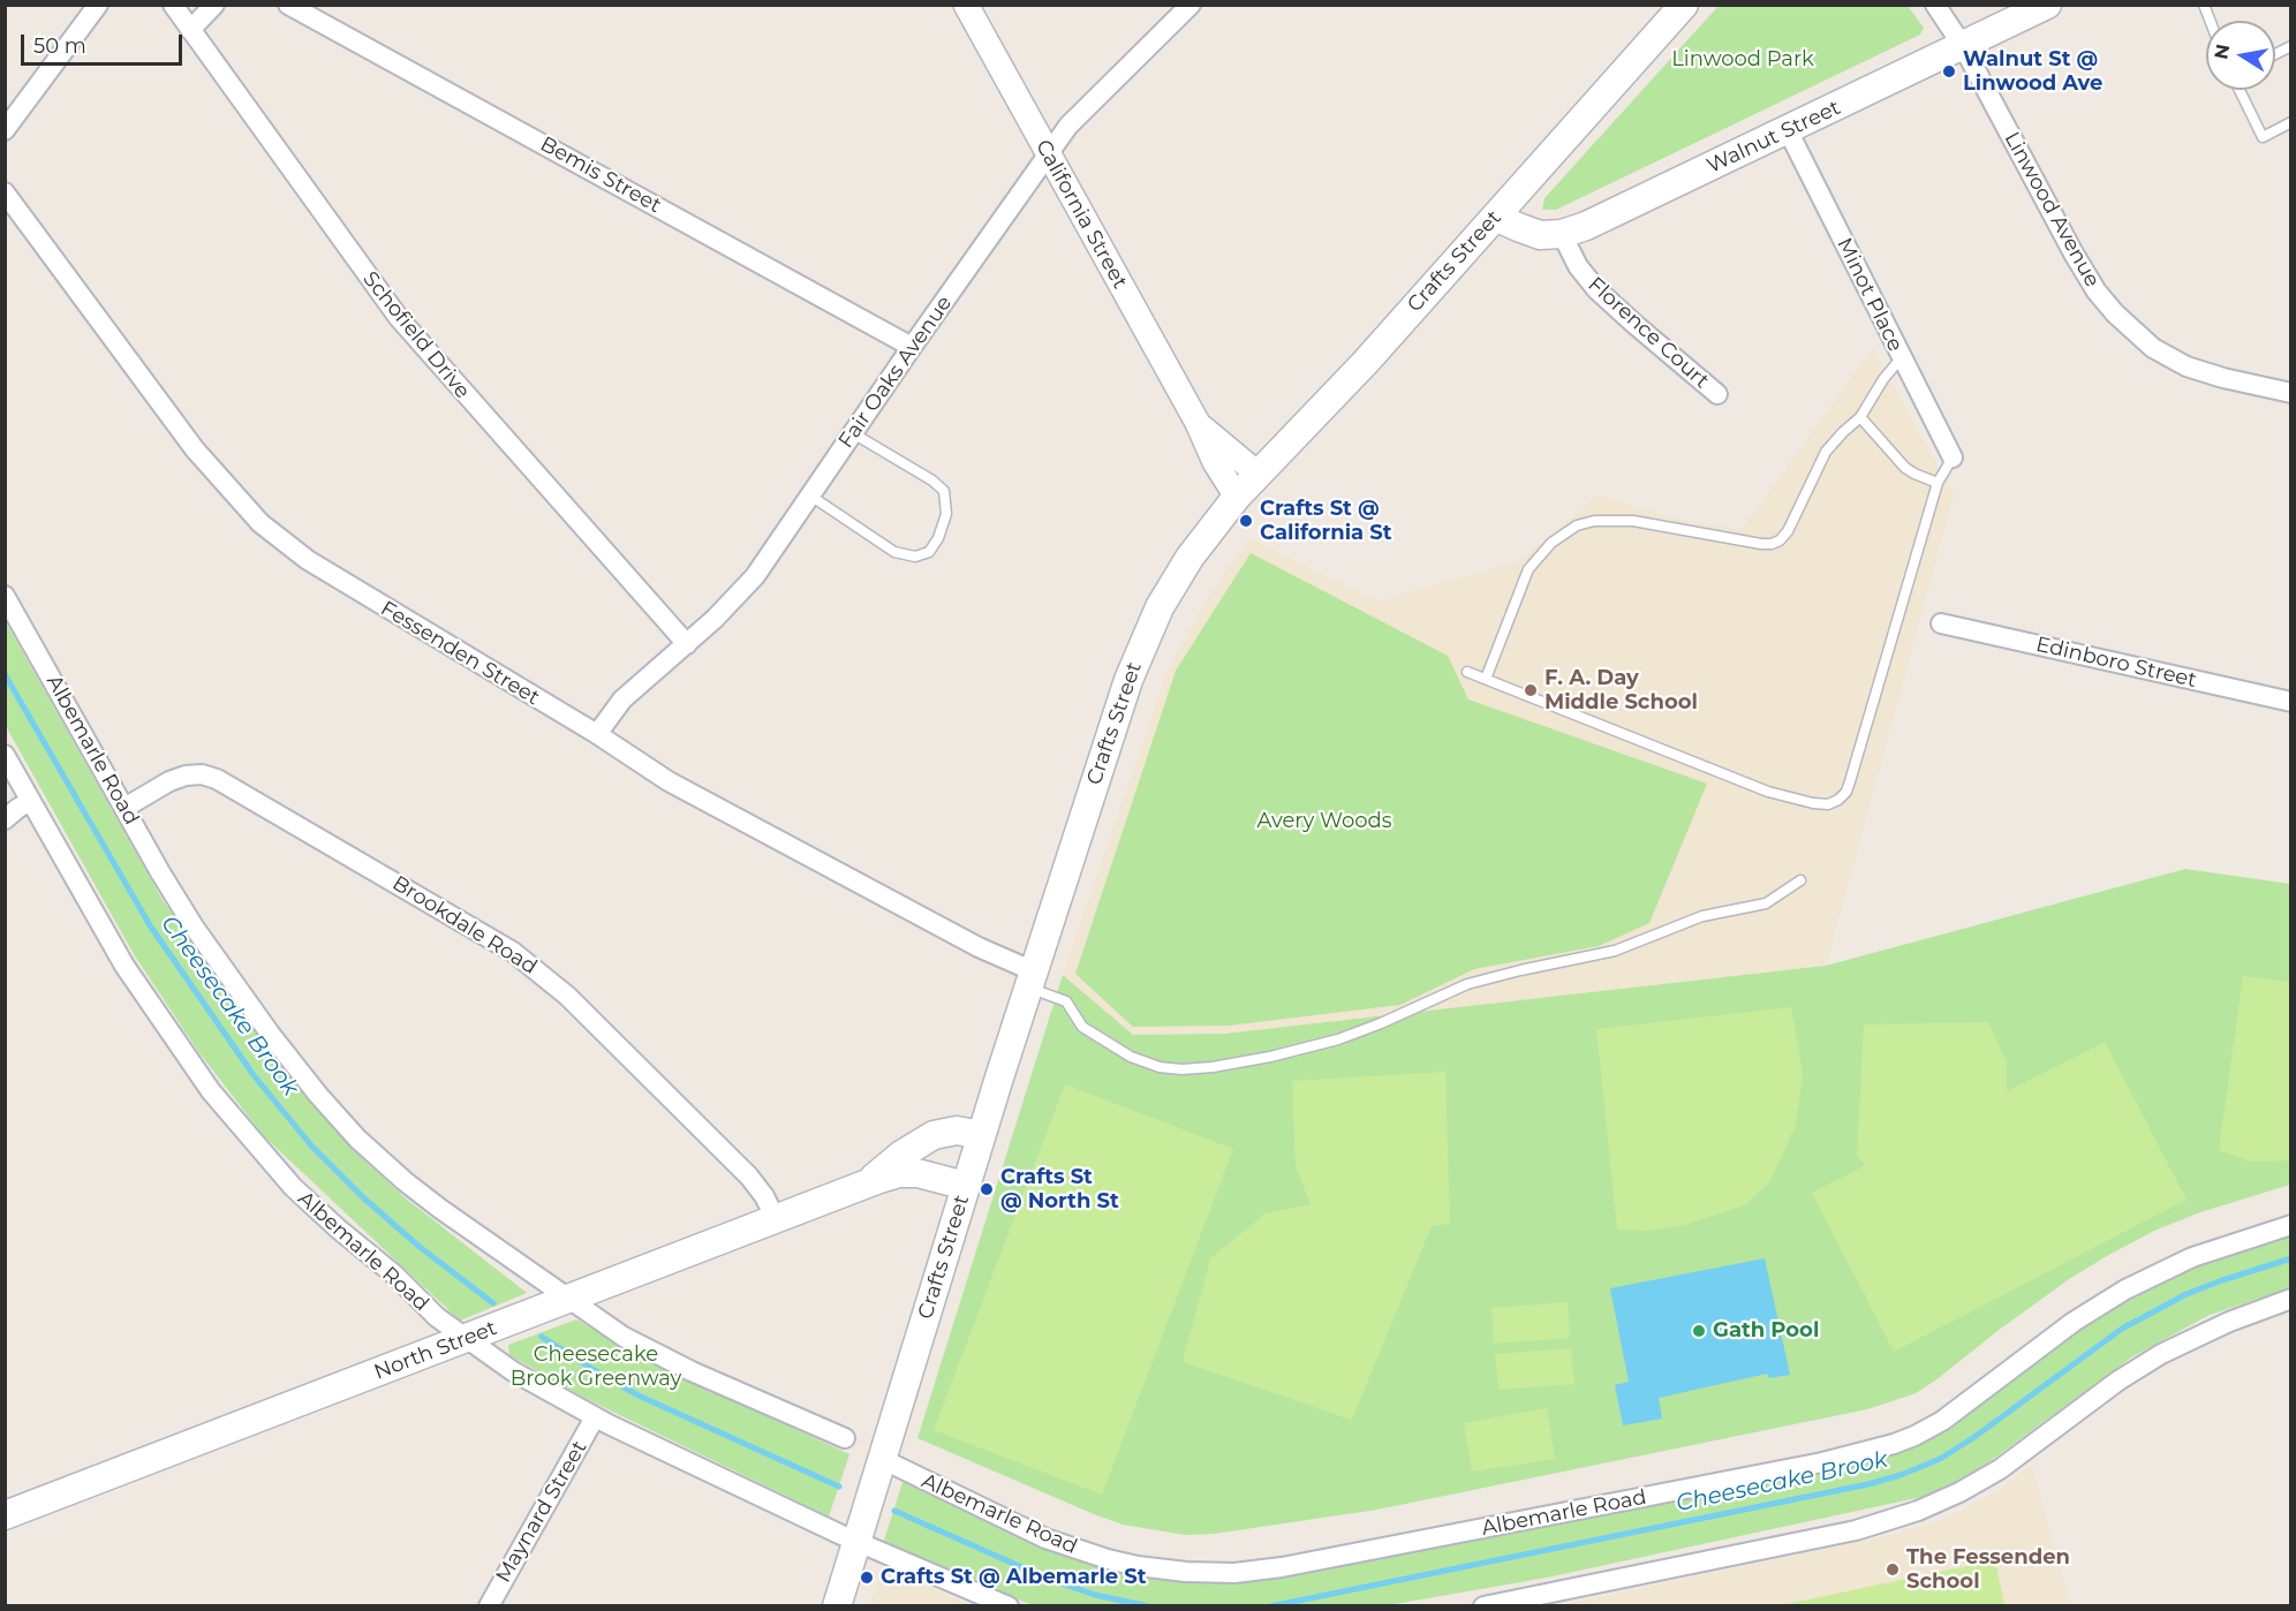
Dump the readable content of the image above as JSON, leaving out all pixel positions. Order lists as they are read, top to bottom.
{
  "streets": {
    "main road": ["Walnut Street", "Crafts Street", "North Street"],
    "street": [
      "Bemis Street",
      "Linwood Avenue",
      "California Street",
      "Minot Place",
      "Florence Court",
      "Schofield Drive",
      "Fair Oaks Avenue",
      "Fessenden Street",
      "Edinboro Street",
      "Albemarle Road",
      "Brookdale Road",
      "Maynard Street"
    ]
  },
  "crossings": [
    ["Walnut Street", "Linwood Avenue"],
    ["Walnut Street", "Crafts Street"],
    ["Walnut Street", "Minot Place"],
    ["Walnut Street", "Florence Court"],
    ["Bemis Street", "Fair Oaks Avenue"],
    ["California Street", "Crafts Street"],
    ["California Street", "Fair Oaks Avenue"],
    ["Crafts Street", "Fessenden Street"],
    ["Crafts Street", "Albemarle Road"],
    ["Crafts Street", "North Street"],
    ["Schofield Drive", "Fair Oaks Avenue"],
    ["Fair Oaks Avenue", "Fessenden Street"],
    ["Albemarle Road", "Brookdale Road"],
    ["Albemarle Road", "North Street"],
    ["Albemarle Road", "Maynard Street"],
    ["Brookdale Road", "North Street"]
  ],
  "water": ["Cheesecake Brook"],
  "parks": ["Linwood Park", "Avery Woods", "Cheesecake Brook Greenway"],
  "places": [
    "Walnut St @ Linwood Ave",
    "Crafts St @ California St",
    "F. A. Day Middle School",
    "Crafts St @ North St",
    "Gath Pool",
    "The Fessenden School",
    "Crafts St @ Albemarle St"
  ],
  "scale_bar": "50 m",
  "north": "left"
}
